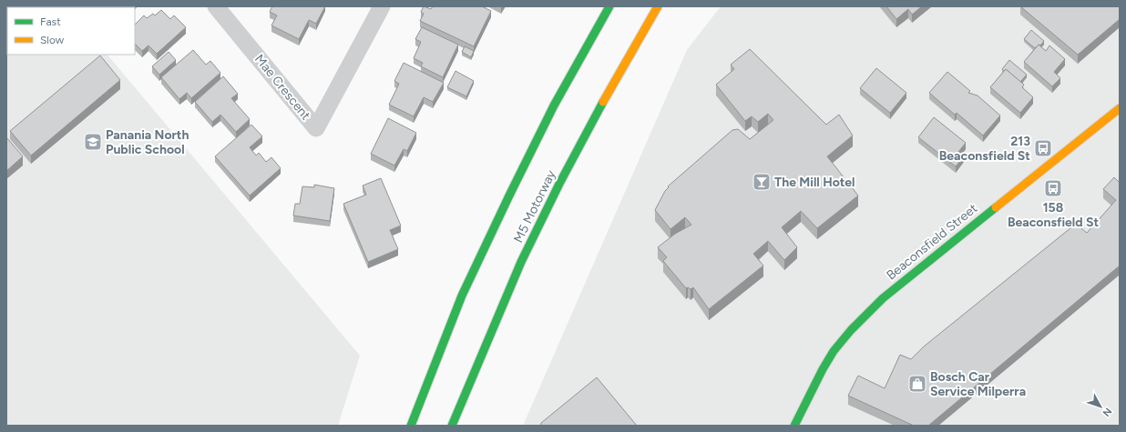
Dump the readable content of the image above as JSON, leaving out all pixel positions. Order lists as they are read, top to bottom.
{
  "streets": {
    "main road": ["M5 Motorway", "Beaconsfield Street"],
    "street": ["Mae Crescent"]
  },
  "places": {
    "school or university": ["Panania North Public School"],
    "bus stop": ["213 Beaconsfield St", "158 Beaconsfield St"],
    "bar": ["The Mill Hotel"],
    "shop": ["Bosch Car Service Milperra"]
  },
  "legend": ["Fast", "Slow"],
  "north": "bottom right"
}
